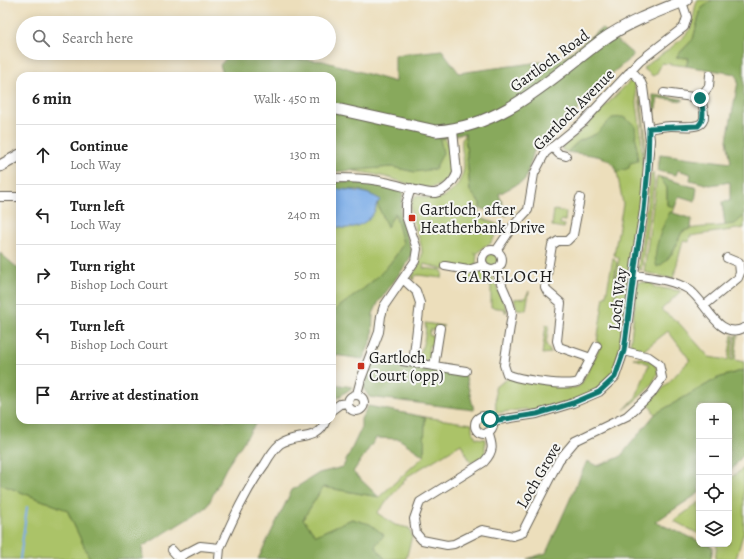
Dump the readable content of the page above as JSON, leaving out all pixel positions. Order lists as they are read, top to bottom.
{
  "streets": {
    "main road": ["Gartloch Road"],
    "street": ["Gartloch Avenue", "Loch Way", "Loch Grove"]
  },
  "crossings": [
    ["Gartloch Road", "Gartloch Avenue"],
    ["Gartloch Avenue", "Loch Way"],
    ["Loch Way", "Loch Grove"]
  ],
  "districts": ["GARTLOCH"],
  "places": {
    "transit": ["Gartloch, after Heatherbank Drive", "Gartloch Court (opp)"]
  },
  "page": {
    "search": "Search here",
    "heading": ["6 min", "Walk · 450 m"],
    "list": [
      ["Continue", "Loch Way", "130 m"],
      ["Turn left", "Loch Way", "240 m"],
      ["Turn right", "Bishop Loch Court", "50 m"],
      ["Turn left", "Bishop Loch Court", "30 m"],
      "Arrive at destination"
    ],
    "map_buttons": ["+", "−"]
  }
}
